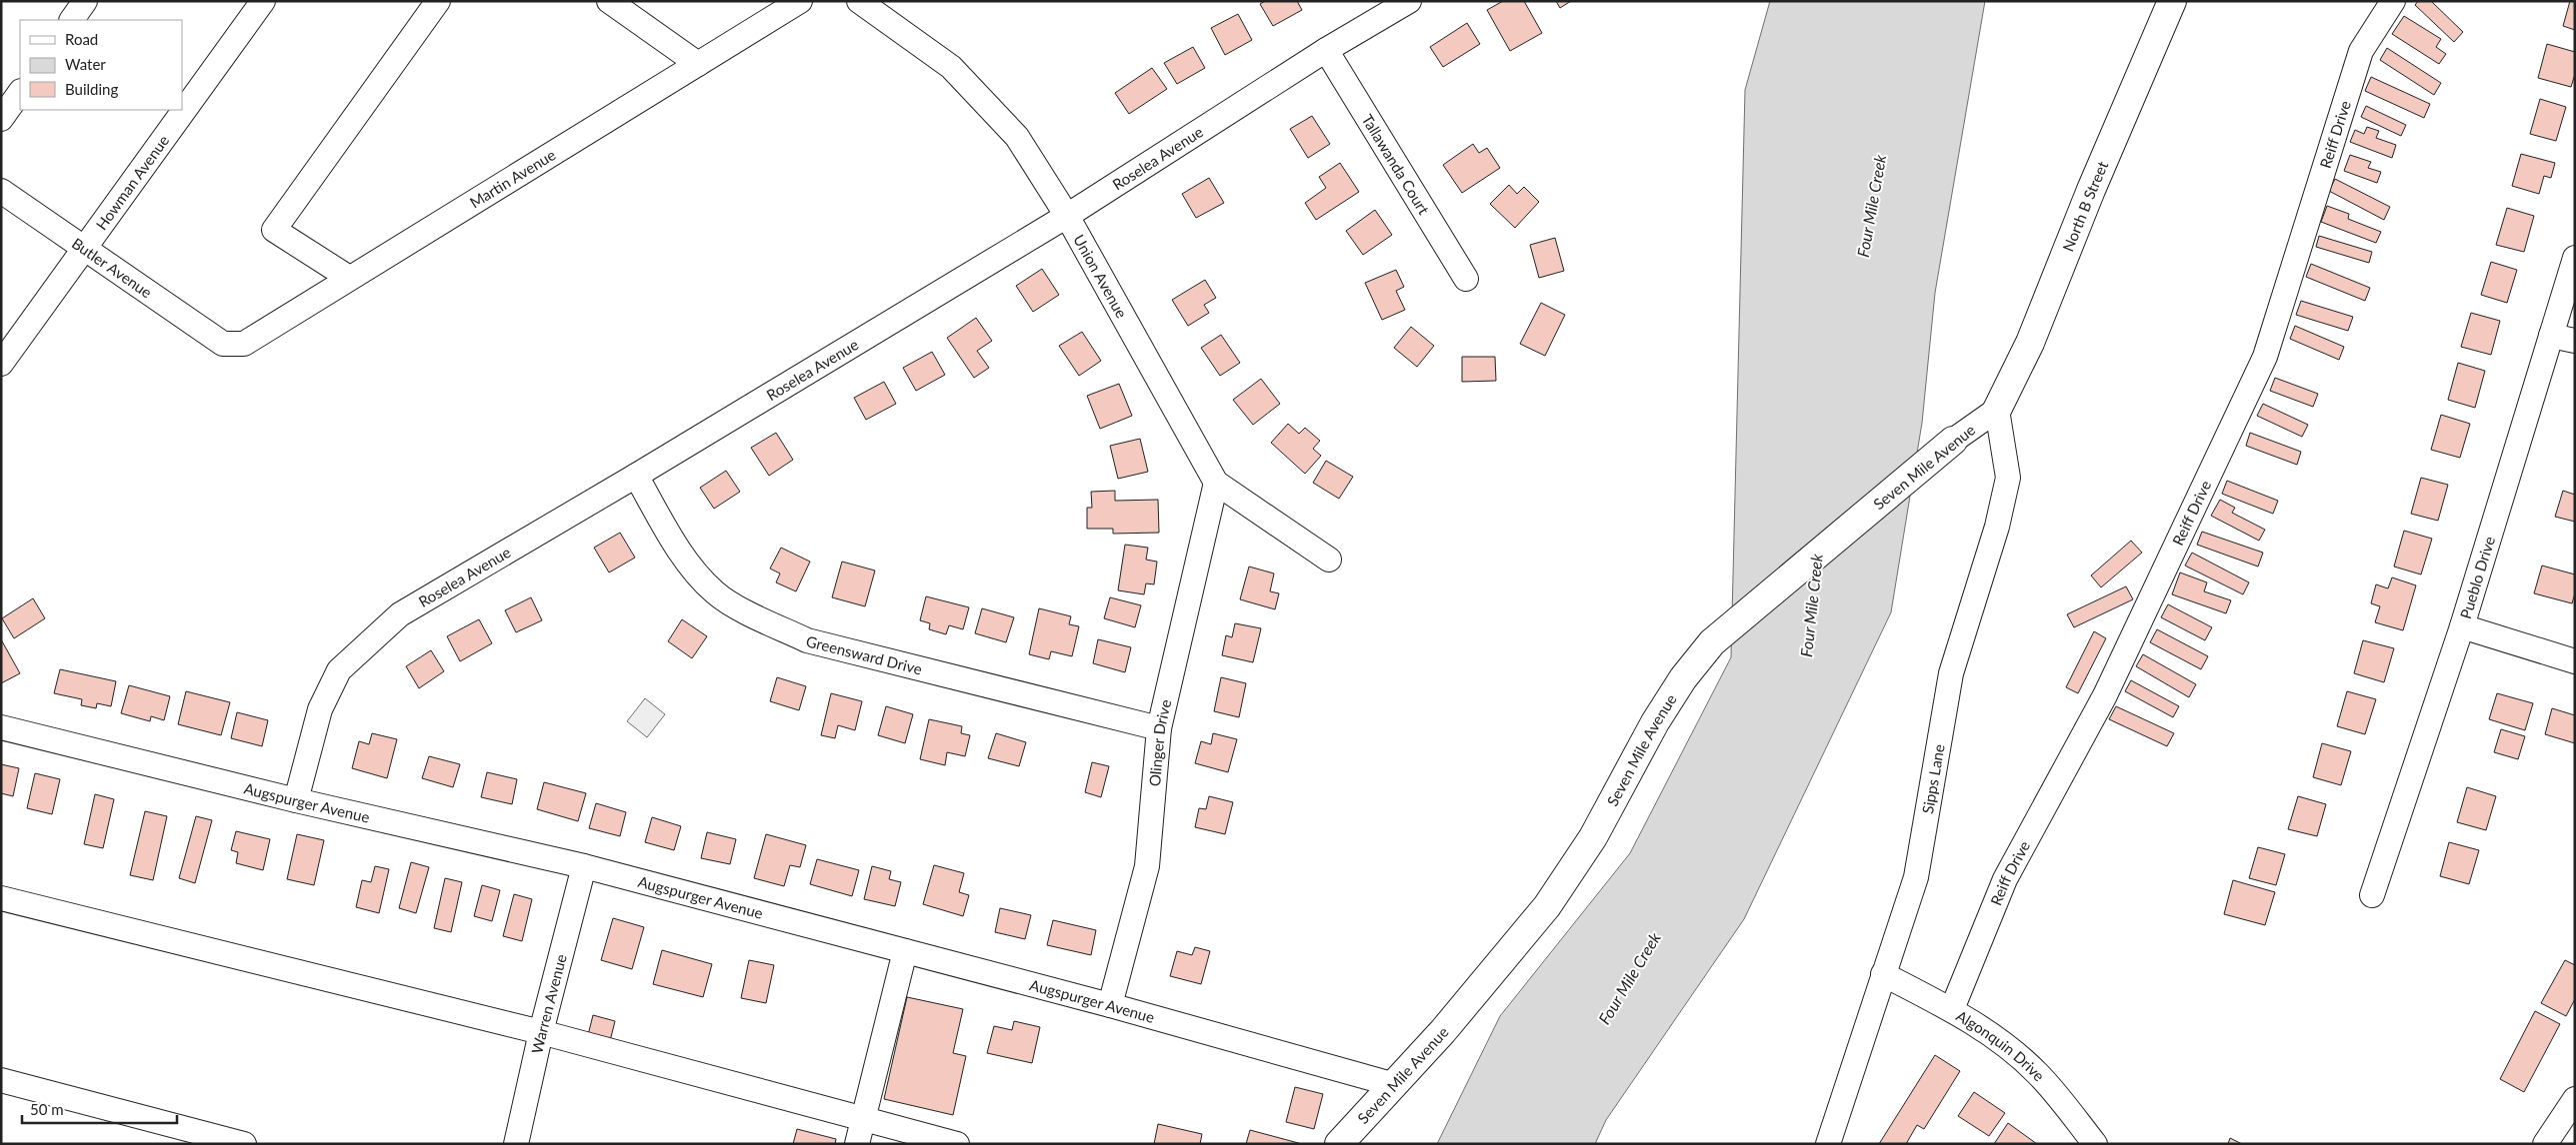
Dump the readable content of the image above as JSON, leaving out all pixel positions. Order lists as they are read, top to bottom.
{
  "streets": {
    "main road": ["North B Street", "Seven Mile Avenue"],
    "street": [
      "Reiff Drive",
      "Roselea Avenue",
      "Tallawanda Court",
      "Martin Avenue",
      "Howman Avenue",
      "Butler Avenue",
      "Union Avenue",
      "Pueblo Drive",
      "Greensward Drive",
      "Olinger Drive",
      "Sipps Lane",
      "Augspurger Avenue",
      "Warren Avenue",
      "Algonquin Drive"
    ]
  },
  "crossings": [
    ["Reiff Drive", "Algonquin Drive"],
    ["Roselea Avenue", "Tallawanda Court"],
    ["Roselea Avenue", "Union Avenue"],
    ["Roselea Avenue", "Greensward Drive"],
    ["Roselea Avenue", "Augspurger Avenue"],
    ["Martin Avenue", "Butler Avenue"],
    ["Howman Avenue", "Butler Avenue"],
    ["North B Street", "Seven Mile Avenue"],
    ["North B Street", "Sipps Lane"],
    ["Union Avenue", "Olinger Drive"],
    ["Seven Mile Avenue", "Sipps Lane"],
    ["Seven Mile Avenue", "Augspurger Avenue"],
    ["Greensward Drive", "Olinger Drive"],
    ["Olinger Drive", "Augspurger Avenue"],
    ["Sipps Lane", "Algonquin Drive"],
    ["Augspurger Avenue", "Warren Avenue"]
  ],
  "water": ["Four Mile Creek"],
  "legend": ["Road", "Water", "Building"],
  "scale_bar": "50 m"
}
